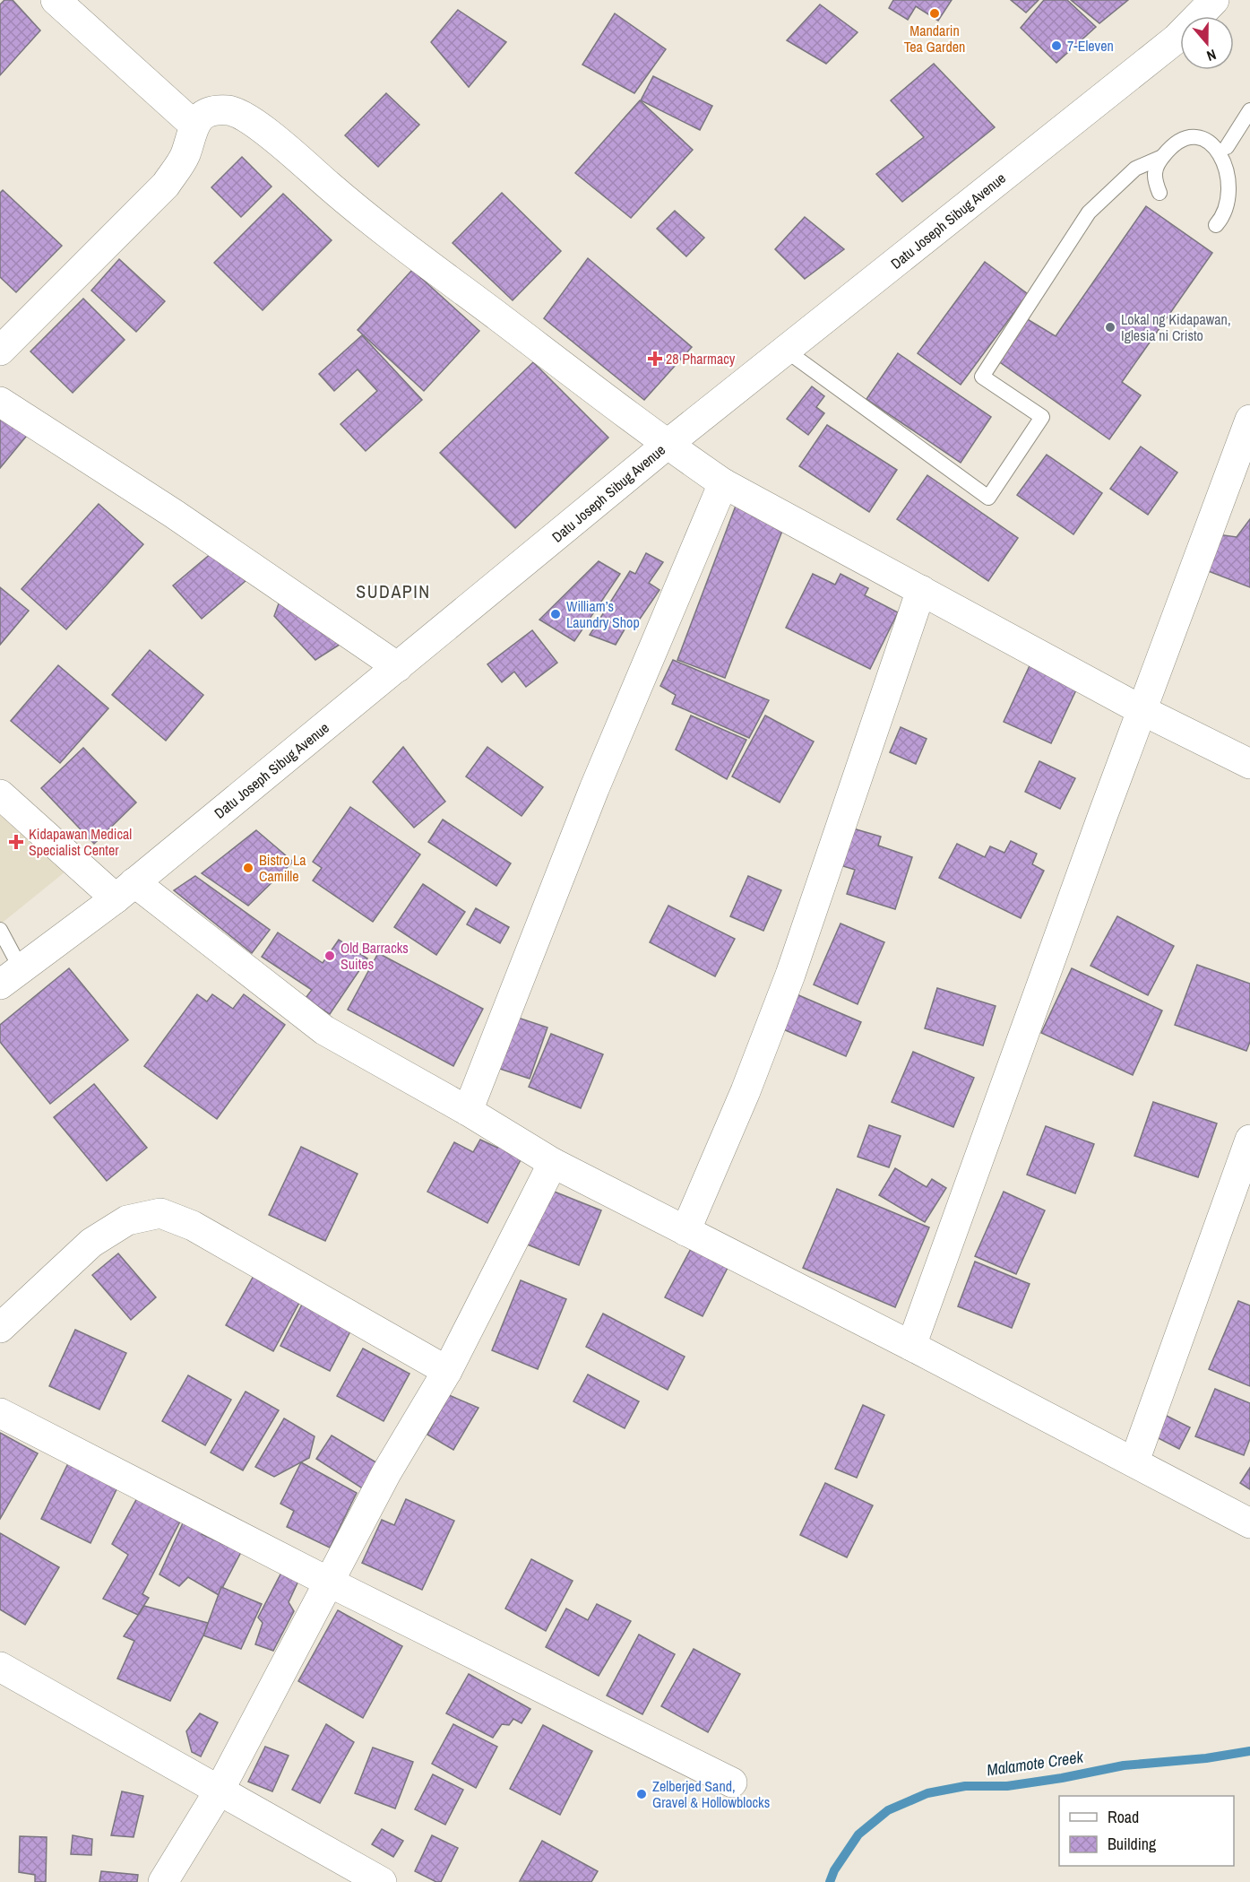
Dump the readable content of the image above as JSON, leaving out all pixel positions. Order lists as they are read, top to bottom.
{
  "streets": {
    "street": ["Datu Joseph Sibug Avenue"]
  },
  "districts": ["SUDAPIN"],
  "water": ["Malamote Creek"],
  "places": {
    "other": [
      "Mandarin Tea Garden",
      "7-Eleven",
      "Lokal ng Kidapawan, Iglesia ni Cristo",
      "William’s Laundry Shop",
      "Bistro La Camille",
      "Old Barracks Suites",
      "Zelberjed Sand, Gravel & Hollowblocks"
    ],
    "health": ["28 Pharmacy", "Kidapawan Medical Specialist Center"]
  },
  "legend": ["Road", "Building"],
  "north": "bottom"
}
